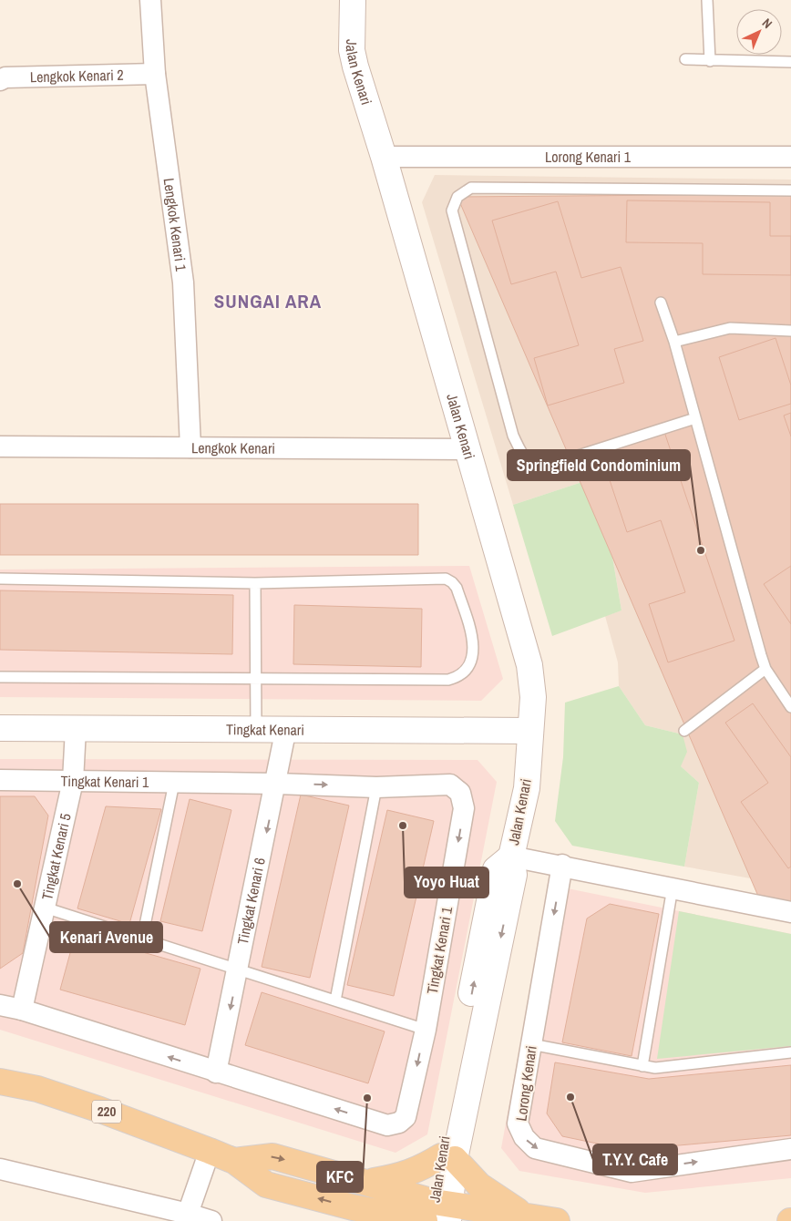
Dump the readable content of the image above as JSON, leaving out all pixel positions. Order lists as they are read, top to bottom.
{
  "streets": {
    "main road": ["220"],
    "street": [
      "Jalan Kenari",
      "Lengkok Kenari 2",
      "Lorong Kenari 1",
      "Lengkok Kenari 1",
      "Lengkok Kenari",
      "Tingkat Kenari",
      "Tingkat Kenari 1",
      "Tingkat Kenari 5",
      "Tingkat Kenari 6",
      "Lorong Kenari"
    ]
  },
  "crossings": [
    ["Jalan Kenari", "Lorong Kenari 1"],
    ["Jalan Kenari", "Lengkok Kenari"],
    ["Jalan Kenari", "Tingkat Kenari"],
    ["Jalan Kenari", "220"],
    ["Lengkok Kenari 2", "Lengkok Kenari 1"],
    ["Lengkok Kenari 1", "Lengkok Kenari"],
    ["Tingkat Kenari", "Tingkat Kenari 5"],
    ["Tingkat Kenari", "Tingkat Kenari 6"],
    ["Tingkat Kenari 1", "Tingkat Kenari 5"],
    ["Tingkat Kenari 1", "Tingkat Kenari 6"]
  ],
  "one_way": ["Tingkat Kenari 6"],
  "districts": ["SUNGAI ARA"],
  "places": [
    "Springfield Condominium",
    "Yoyo Huat",
    "Kenari Avenue",
    "T.Y.Y. Cafe",
    "KFC"
  ],
  "north": "top right"
}
